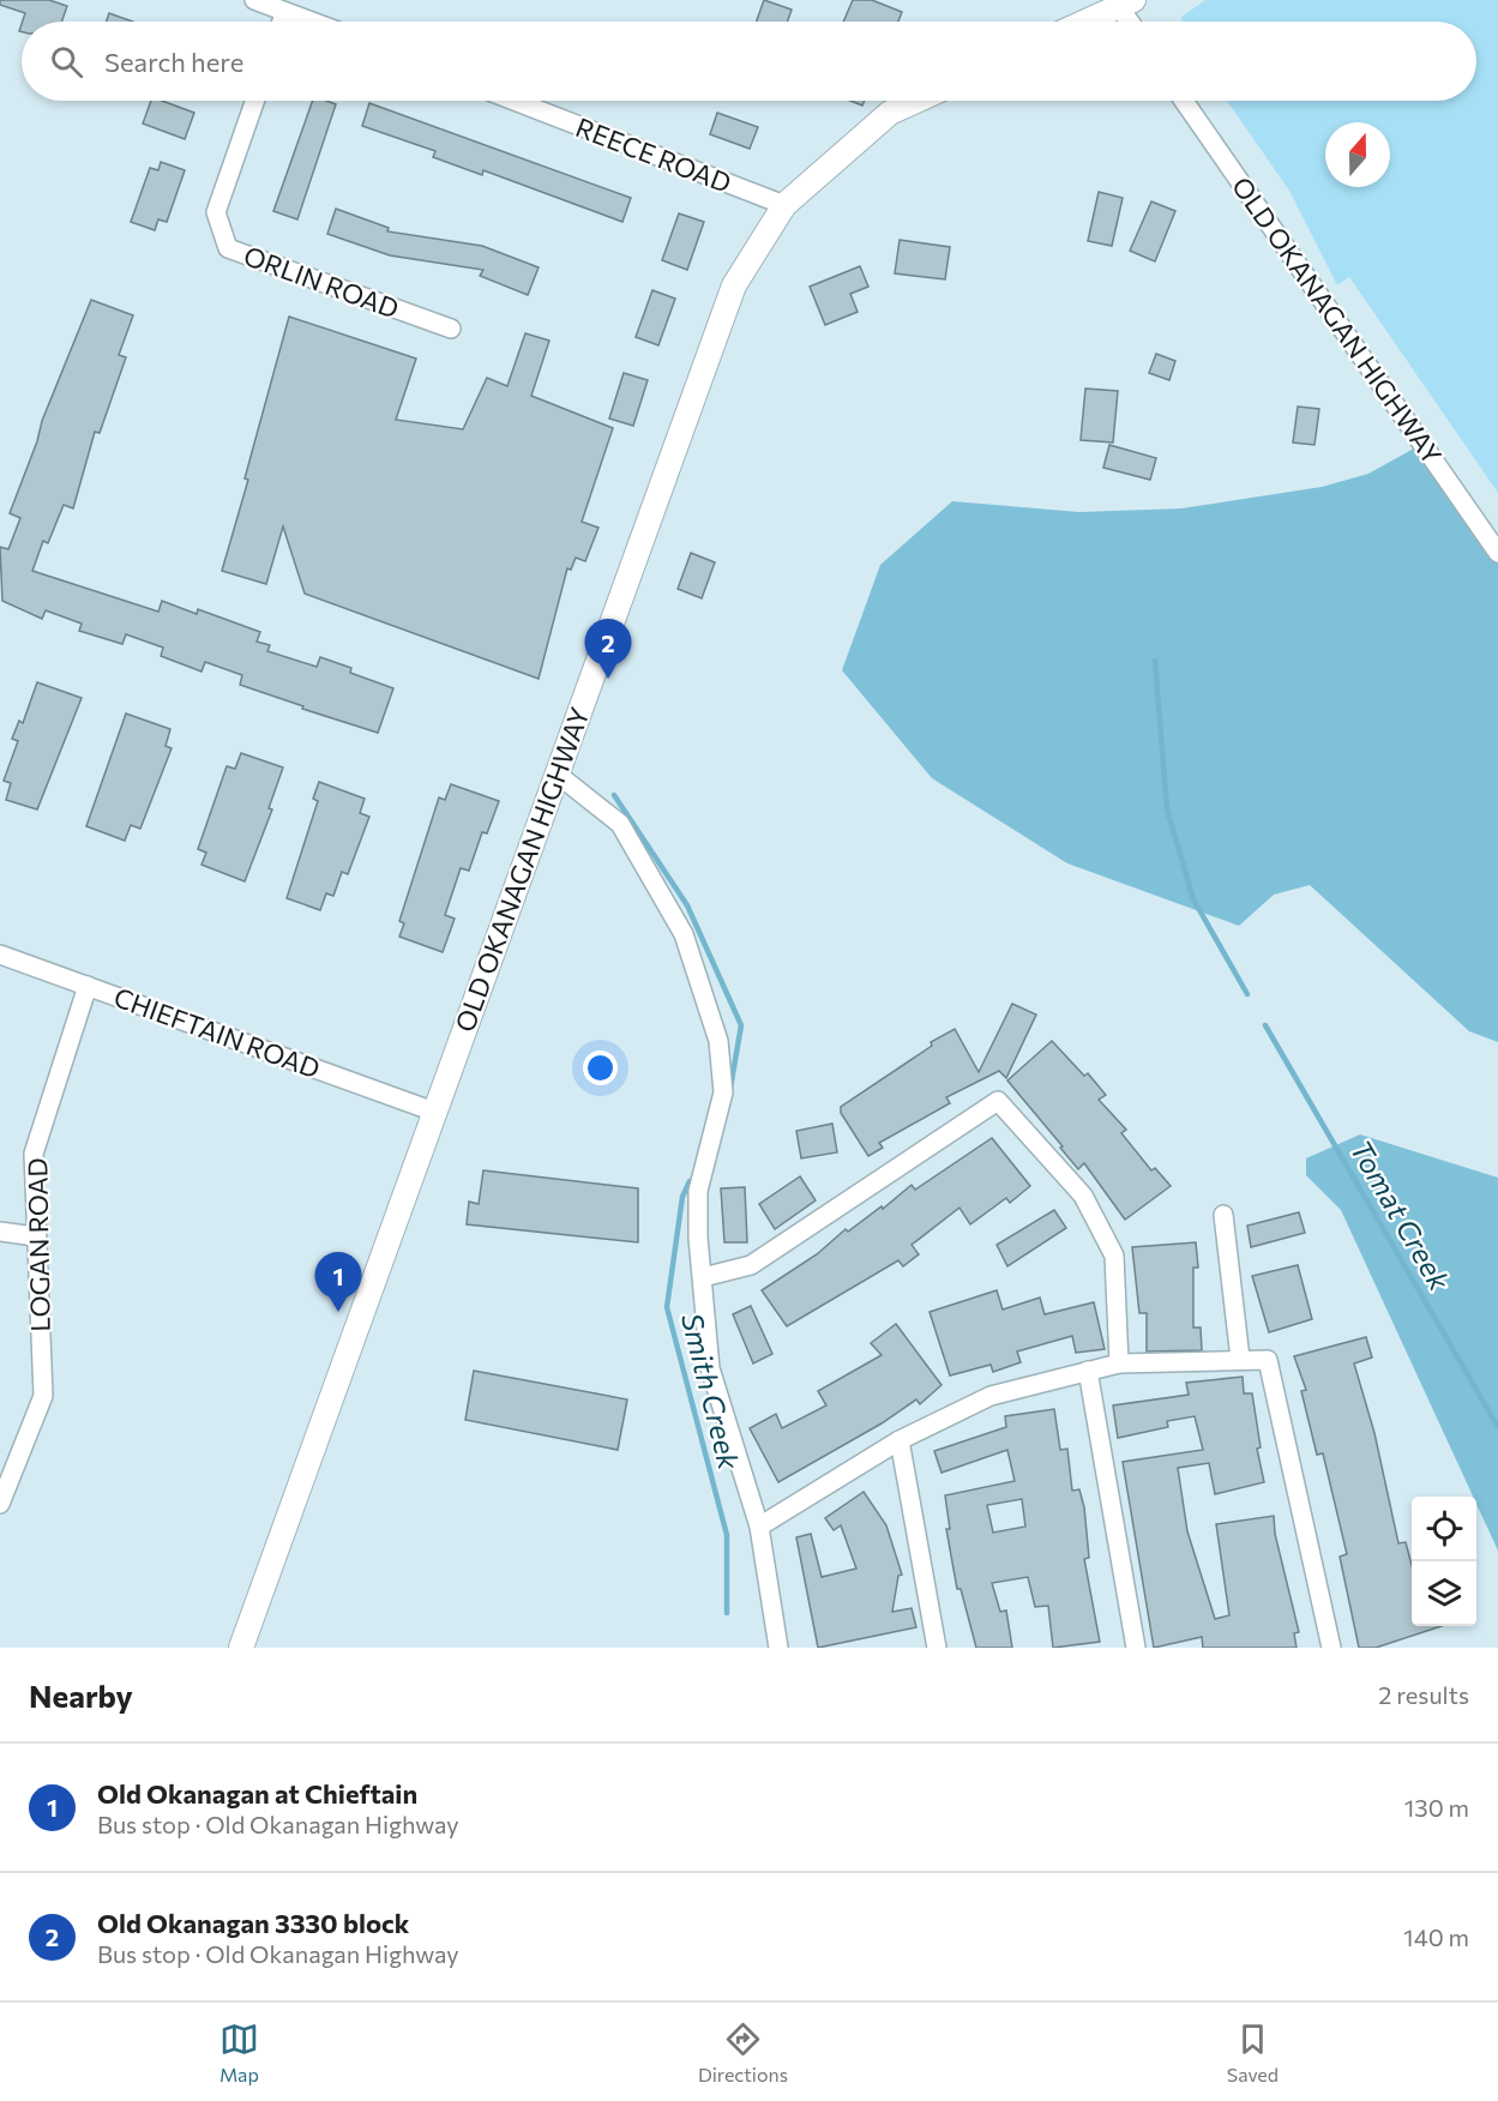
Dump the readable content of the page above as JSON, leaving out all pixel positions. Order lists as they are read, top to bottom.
{
  "streets": {
    "main road": ["OLD OKANAGAN HIGHWAY"],
    "street": [
      "REECE ROAD",
      "ORLIN ROAD",
      "CHIEFTAIN ROAD",
      "LOGAN ROAD"
    ]
  },
  "crossings": [
    ["REECE ROAD", "OLD OKANAGAN HIGHWAY"],
    ["OLD OKANAGAN HIGHWAY", "CHIEFTAIN ROAD"],
    ["CHIEFTAIN ROAD", "LOGAN ROAD"]
  ],
  "water": ["Tomat Creek", "Smith Creek"],
  "north": "top",
  "page": {
    "search": "Search here",
    "pins": ["2", "1"],
    "heading": ["Nearby", "2 results"],
    "list": [
      {
        "mark": "1",
        "name": "Old Okanagan at Chieftain",
        "note": "Bus stop · Old Okanagan Highway",
        "value": "130 m"
      },
      {
        "mark": "2",
        "name": "Old Okanagan 3330 block",
        "note": "Bus stop · Old Okanagan Highway",
        "value": "140 m"
      }
    ],
    "nav": ["Map", "Directions", "Saved"]
  }
}
